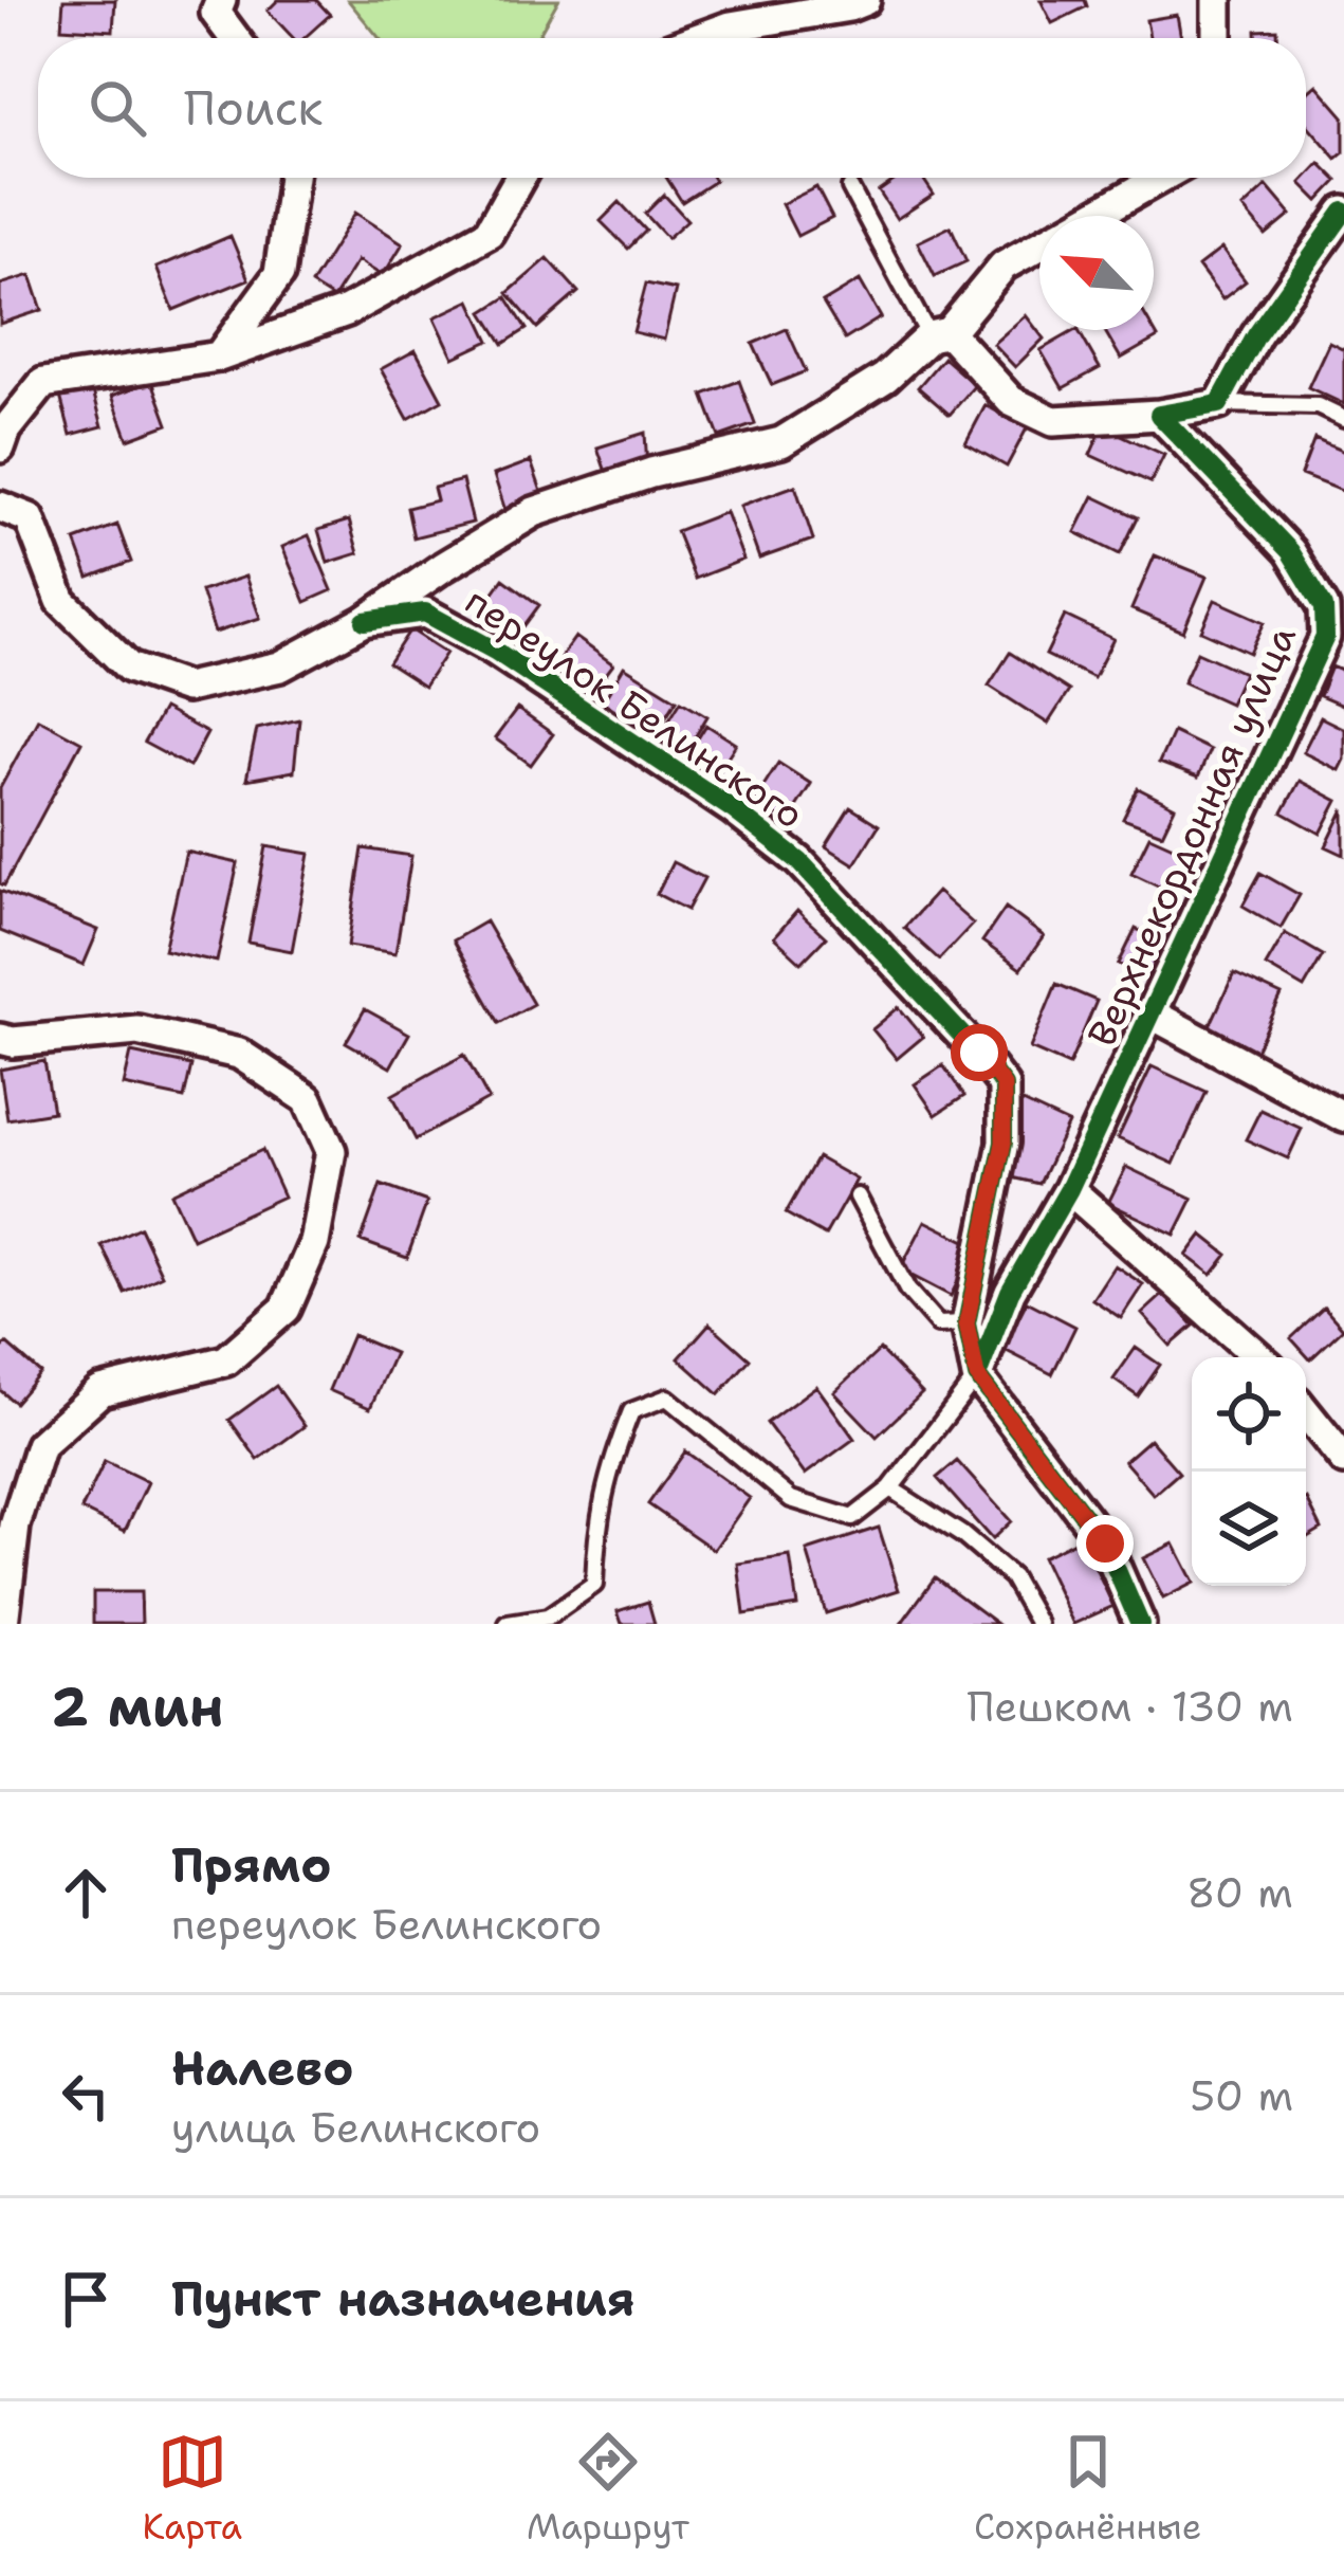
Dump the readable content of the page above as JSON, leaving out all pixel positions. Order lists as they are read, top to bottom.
{
  "streets": {
    "street": ["переулок Белинского", "Верхнекордонная улица"]
  },
  "crossings": [
    ["переулок Белинского", "Верхнекордонная улица"]
  ],
  "north": "top left",
  "page": {
    "search": "Поиск",
    "heading": ["2 мин", "Пешком · 130 m"],
    "list": [
      ["Прямо", "переулок Белинского", "80 m"],
      ["Налево", "улица Белинского", "50 m"],
      "Пункт назначения"
    ],
    "nav": ["Карта", "Маршрут", "Сохранённые"]
  }
}
